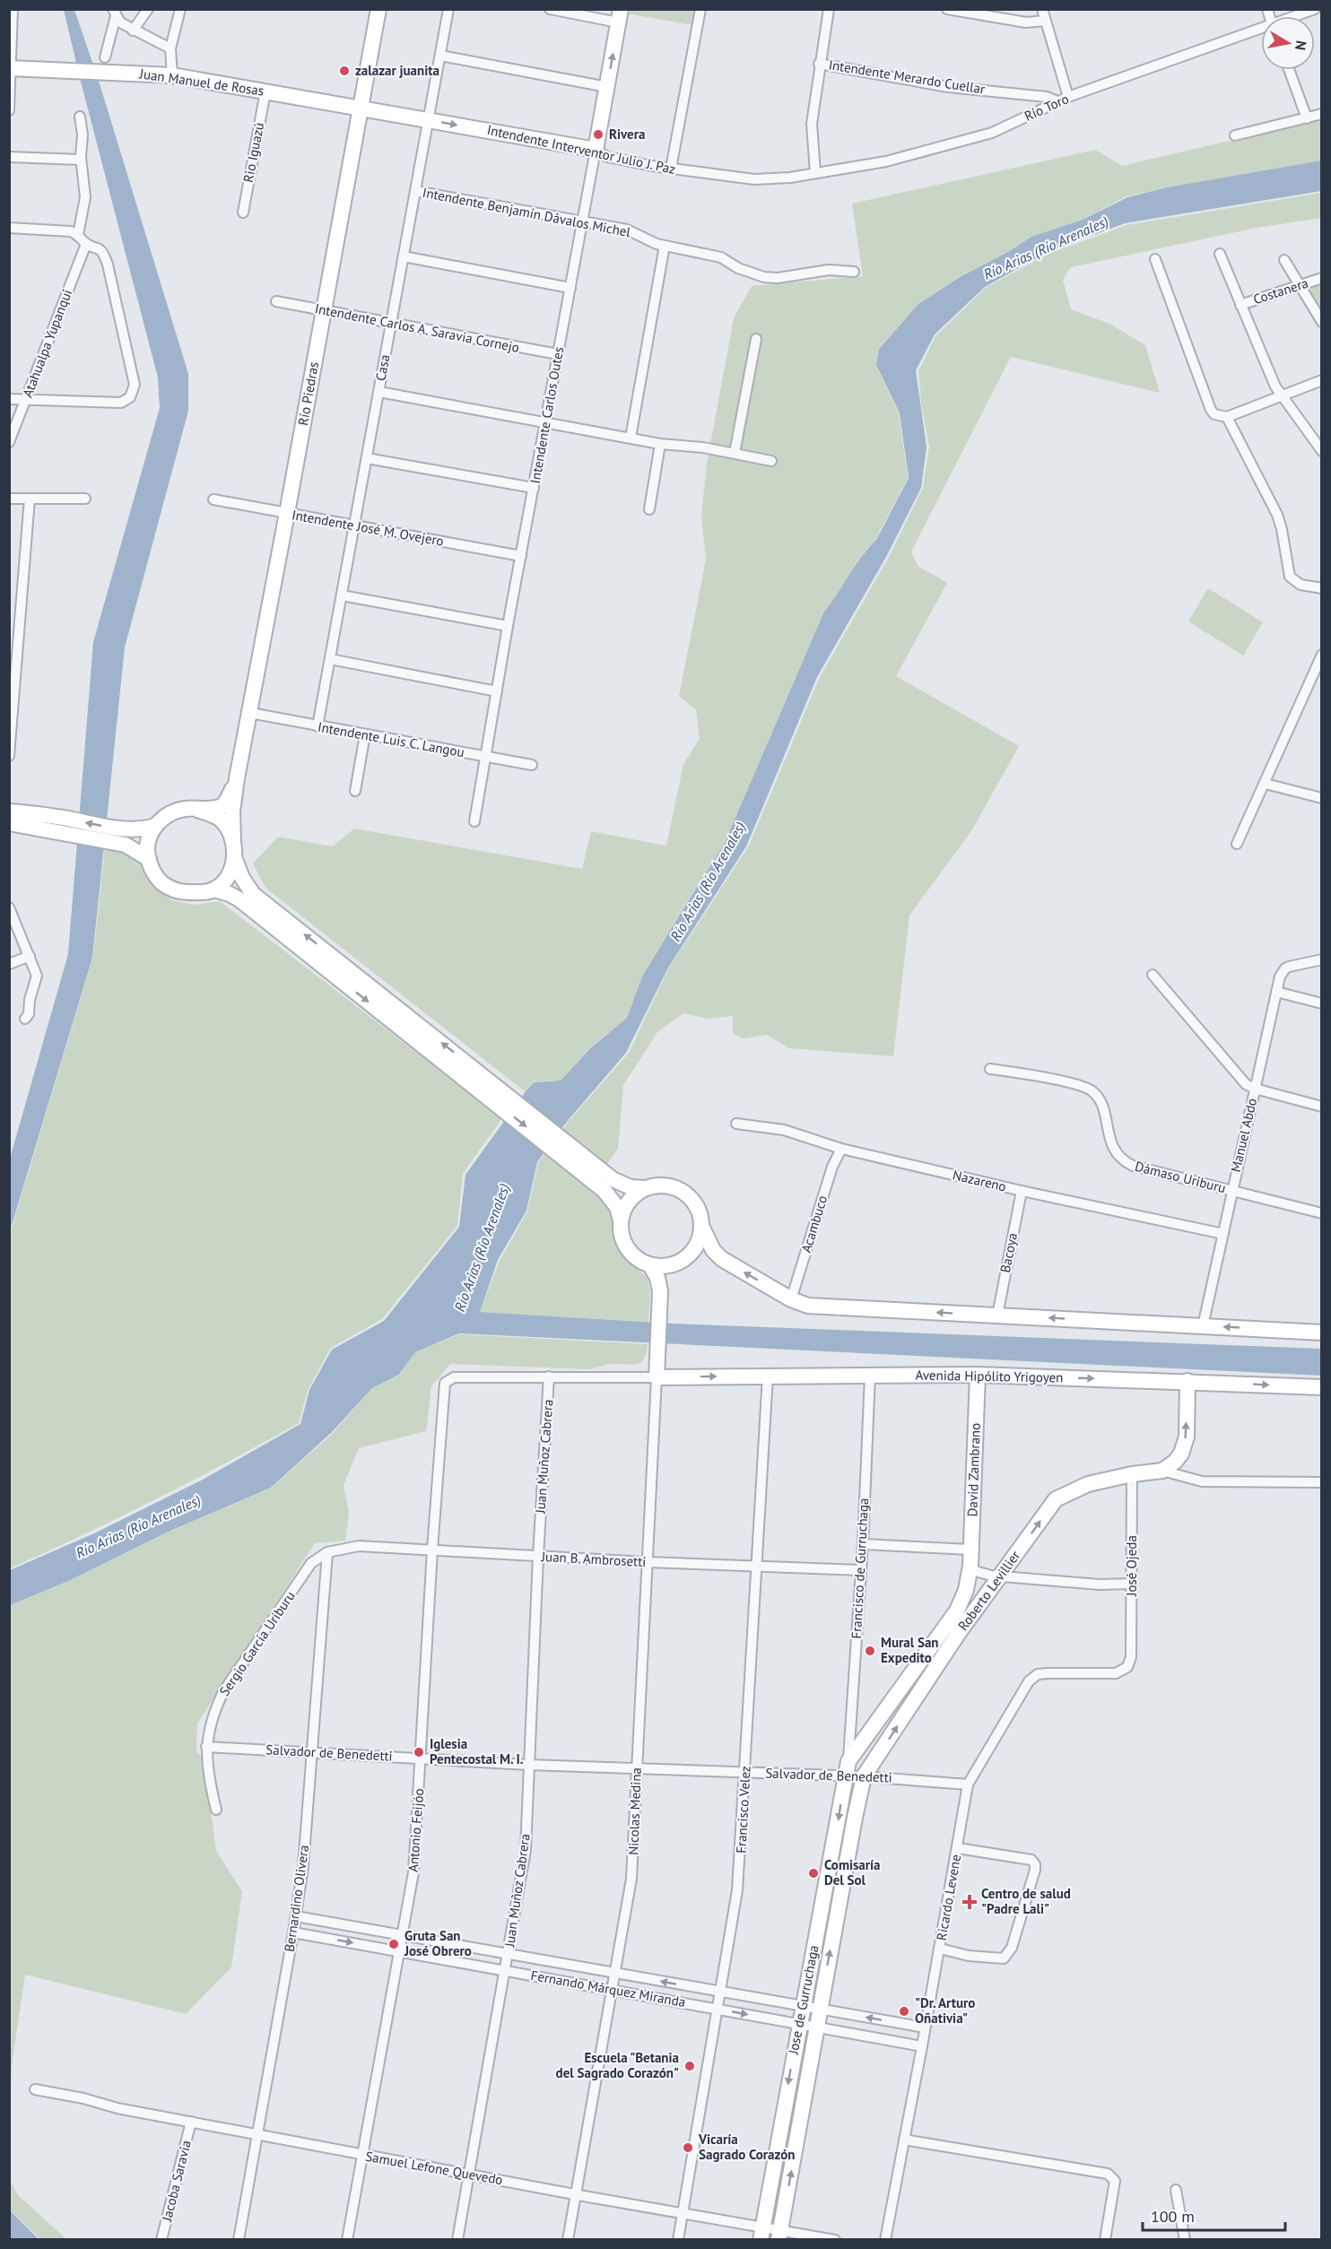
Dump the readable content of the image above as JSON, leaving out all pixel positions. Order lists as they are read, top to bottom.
{
  "streets": {
    "street": [
      "Intendente Merardo Cuellar",
      "Juan Manuel de Rosas",
      "Río Toro",
      "Intendente Interventor Julio J. Paz",
      "Rio Iguazú",
      "Intendente Benjamín Dávalos Michel",
      "Costanera",
      "Intendente Carlos A. Saravia Cornejo",
      "Atahualpa Yupanqui",
      "Casa",
      "Río Piedras",
      "Intendente Carlos Outes",
      "Intendente José M. Ovejero",
      "Intendente Luis C. Langou",
      "Manuel Abdo",
      "Dámaso Uriburu",
      "Nazareno",
      "Acambuco",
      "Bacoya",
      "Avenida Hipólito Yrigoyen",
      "Juan Muñoz Cabrera",
      "David Zambrano",
      "Juan B. Ambrosetti",
      "José Ojeda",
      "Francisco de Gurruchaga",
      "Roberto Levillier",
      "Sergio García Uriburu",
      "Salvador de Benedetti",
      "Francisco Velez",
      "Nicolas Medina",
      "Antonio Feijóo",
      "Ricardo Levene",
      "Bernardino Olivera",
      "Fernando Márquez Miranda",
      "Jose de Gurruchaga",
      "Samuel Lefone Quevedo",
      "Jacoba Saravia"
    ]
  },
  "crossings": [
    ["Intendente Merardo Cuellar", "Río Toro"],
    ["Juan Manuel de Rosas", "Intendente Interventor Julio J. Paz"],
    ["Juan Manuel de Rosas", "Rio Iguazú"],
    ["Juan Manuel de Rosas", "Río Piedras"],
    ["Río Toro", "Intendente Interventor Julio J. Paz"],
    ["Intendente Interventor Julio J. Paz", "Casa"],
    ["Intendente Interventor Julio J. Paz", "Río Piedras"],
    ["Intendente Interventor Julio J. Paz", "Intendente Carlos Outes"],
    ["Intendente Benjamín Dávalos Michel", "Casa"],
    ["Intendente Benjamín Dávalos Michel", "Intendente Carlos Outes"],
    ["Intendente Carlos A. Saravia Cornejo", "Casa"],
    ["Intendente Carlos A. Saravia Cornejo", "Río Piedras"],
    ["Intendente Carlos A. Saravia Cornejo", "Intendente Carlos Outes"],
    ["Casa", "Intendente José M. Ovejero"],
    ["Casa", "Intendente Luis C. Langou"],
    ["Río Piedras", "Intendente José M. Ovejero"],
    ["Río Piedras", "Intendente Luis C. Langou"],
    ["Intendente Carlos Outes", "Intendente José M. Ovejero"],
    ["Intendente Carlos Outes", "Intendente Luis C. Langou"],
    ["Manuel Abdo", "Dámaso Uriburu"],
    ["Manuel Abdo", "Nazareno"],
    ["Nazareno", "Acambuco"],
    ["Nazareno", "Bacoya"],
    ["Avenida Hipólito Yrigoyen", "David Zambrano"],
    ["Avenida Hipólito Yrigoyen", "Francisco de Gurruchaga"],
    ["Avenida Hipólito Yrigoyen", "Francisco Velez"],
    ["Avenida Hipólito Yrigoyen", "Nicolas Medina"],
    ["Juan Muñoz Cabrera", "Juan B. Ambrosetti"],
    ["Juan Muñoz Cabrera", "Salvador de Benedetti"],
    ["Juan Muñoz Cabrera", "Antonio Feijóo"],
    ["Juan Muñoz Cabrera", "Fernando Márquez Miranda"],
    ["Juan Muñoz Cabrera", "Samuel Lefone Quevedo"],
    ["David Zambrano", "Roberto Levillier"],
    ["Juan B. Ambrosetti", "Francisco de Gurruchaga"],
    ["Juan B. Ambrosetti", "Sergio García Uriburu"],
    ["Juan B. Ambrosetti", "Francisco Velez"],
    ["Juan B. Ambrosetti", "Nicolas Medina"],
    ["Juan B. Ambrosetti", "Antonio Feijóo"],
    ["Juan B. Ambrosetti", "Bernardino Olivera"],
    ["José Ojeda", "Roberto Levillier"],
    ["José Ojeda", "Ricardo Levene"],
    ["Francisco de Gurruchaga", "Roberto Levillier"],
    ["Francisco de Gurruchaga", "Salvador de Benedetti"],
    ["Francisco de Gurruchaga", "Jose de Gurruchaga"],
    ["Roberto Levillier", "Salvador de Benedetti"],
    ["Roberto Levillier", "Jose de Gurruchaga"],
    ["Sergio García Uriburu", "Salvador de Benedetti"],
    ["Sergio García Uriburu", "Bernardino Olivera"],
    ["Salvador de Benedetti", "Francisco Velez"],
    ["Salvador de Benedetti", "Nicolas Medina"],
    ["Salvador de Benedetti", "Antonio Feijóo"],
    ["Salvador de Benedetti", "Ricardo Levene"],
    ["Salvador de Benedetti", "Bernardino Olivera"],
    ["Salvador de Benedetti", "Jose de Gurruchaga"],
    ["Francisco Velez", "Fernando Márquez Miranda"],
    ["Francisco Velez", "Samuel Lefone Quevedo"],
    ["Nicolas Medina", "Fernando Márquez Miranda"],
    ["Nicolas Medina", "Samuel Lefone Quevedo"],
    ["Antonio Feijóo", "Fernando Márquez Miranda"],
    ["Antonio Feijóo", "Samuel Lefone Quevedo"],
    ["Ricardo Levene", "Fernando Márquez Miranda"],
    ["Bernardino Olivera", "Fernando Márquez Miranda"],
    ["Bernardino Olivera", "Samuel Lefone Quevedo"],
    ["Fernando Márquez Miranda", "Jose de Gurruchaga"],
    ["Jose de Gurruchaga", "Samuel Lefone Quevedo"],
    ["Samuel Lefone Quevedo", "Jacoba Saravia"]
  ],
  "water": ["Río Arias (Río Arenales)"],
  "places": {
    "other": [
      "zalazar juanita",
      "Rivera",
      "Mural San Expedito",
      "Iglesia Pentecostal M. I.",
      "Comisaría Del Sol",
      "Gruta San José Obrero",
      "\"Dr. Arturo Oñativia\"",
      "Escuela \"Betania del Sagrado Corazón\"",
      "Vicaría Sagrado Corazón"
    ],
    "health": ["Centro de salud \"Padre Lali\""]
  },
  "scale_bar": "100 m",
  "north": "right"
}
